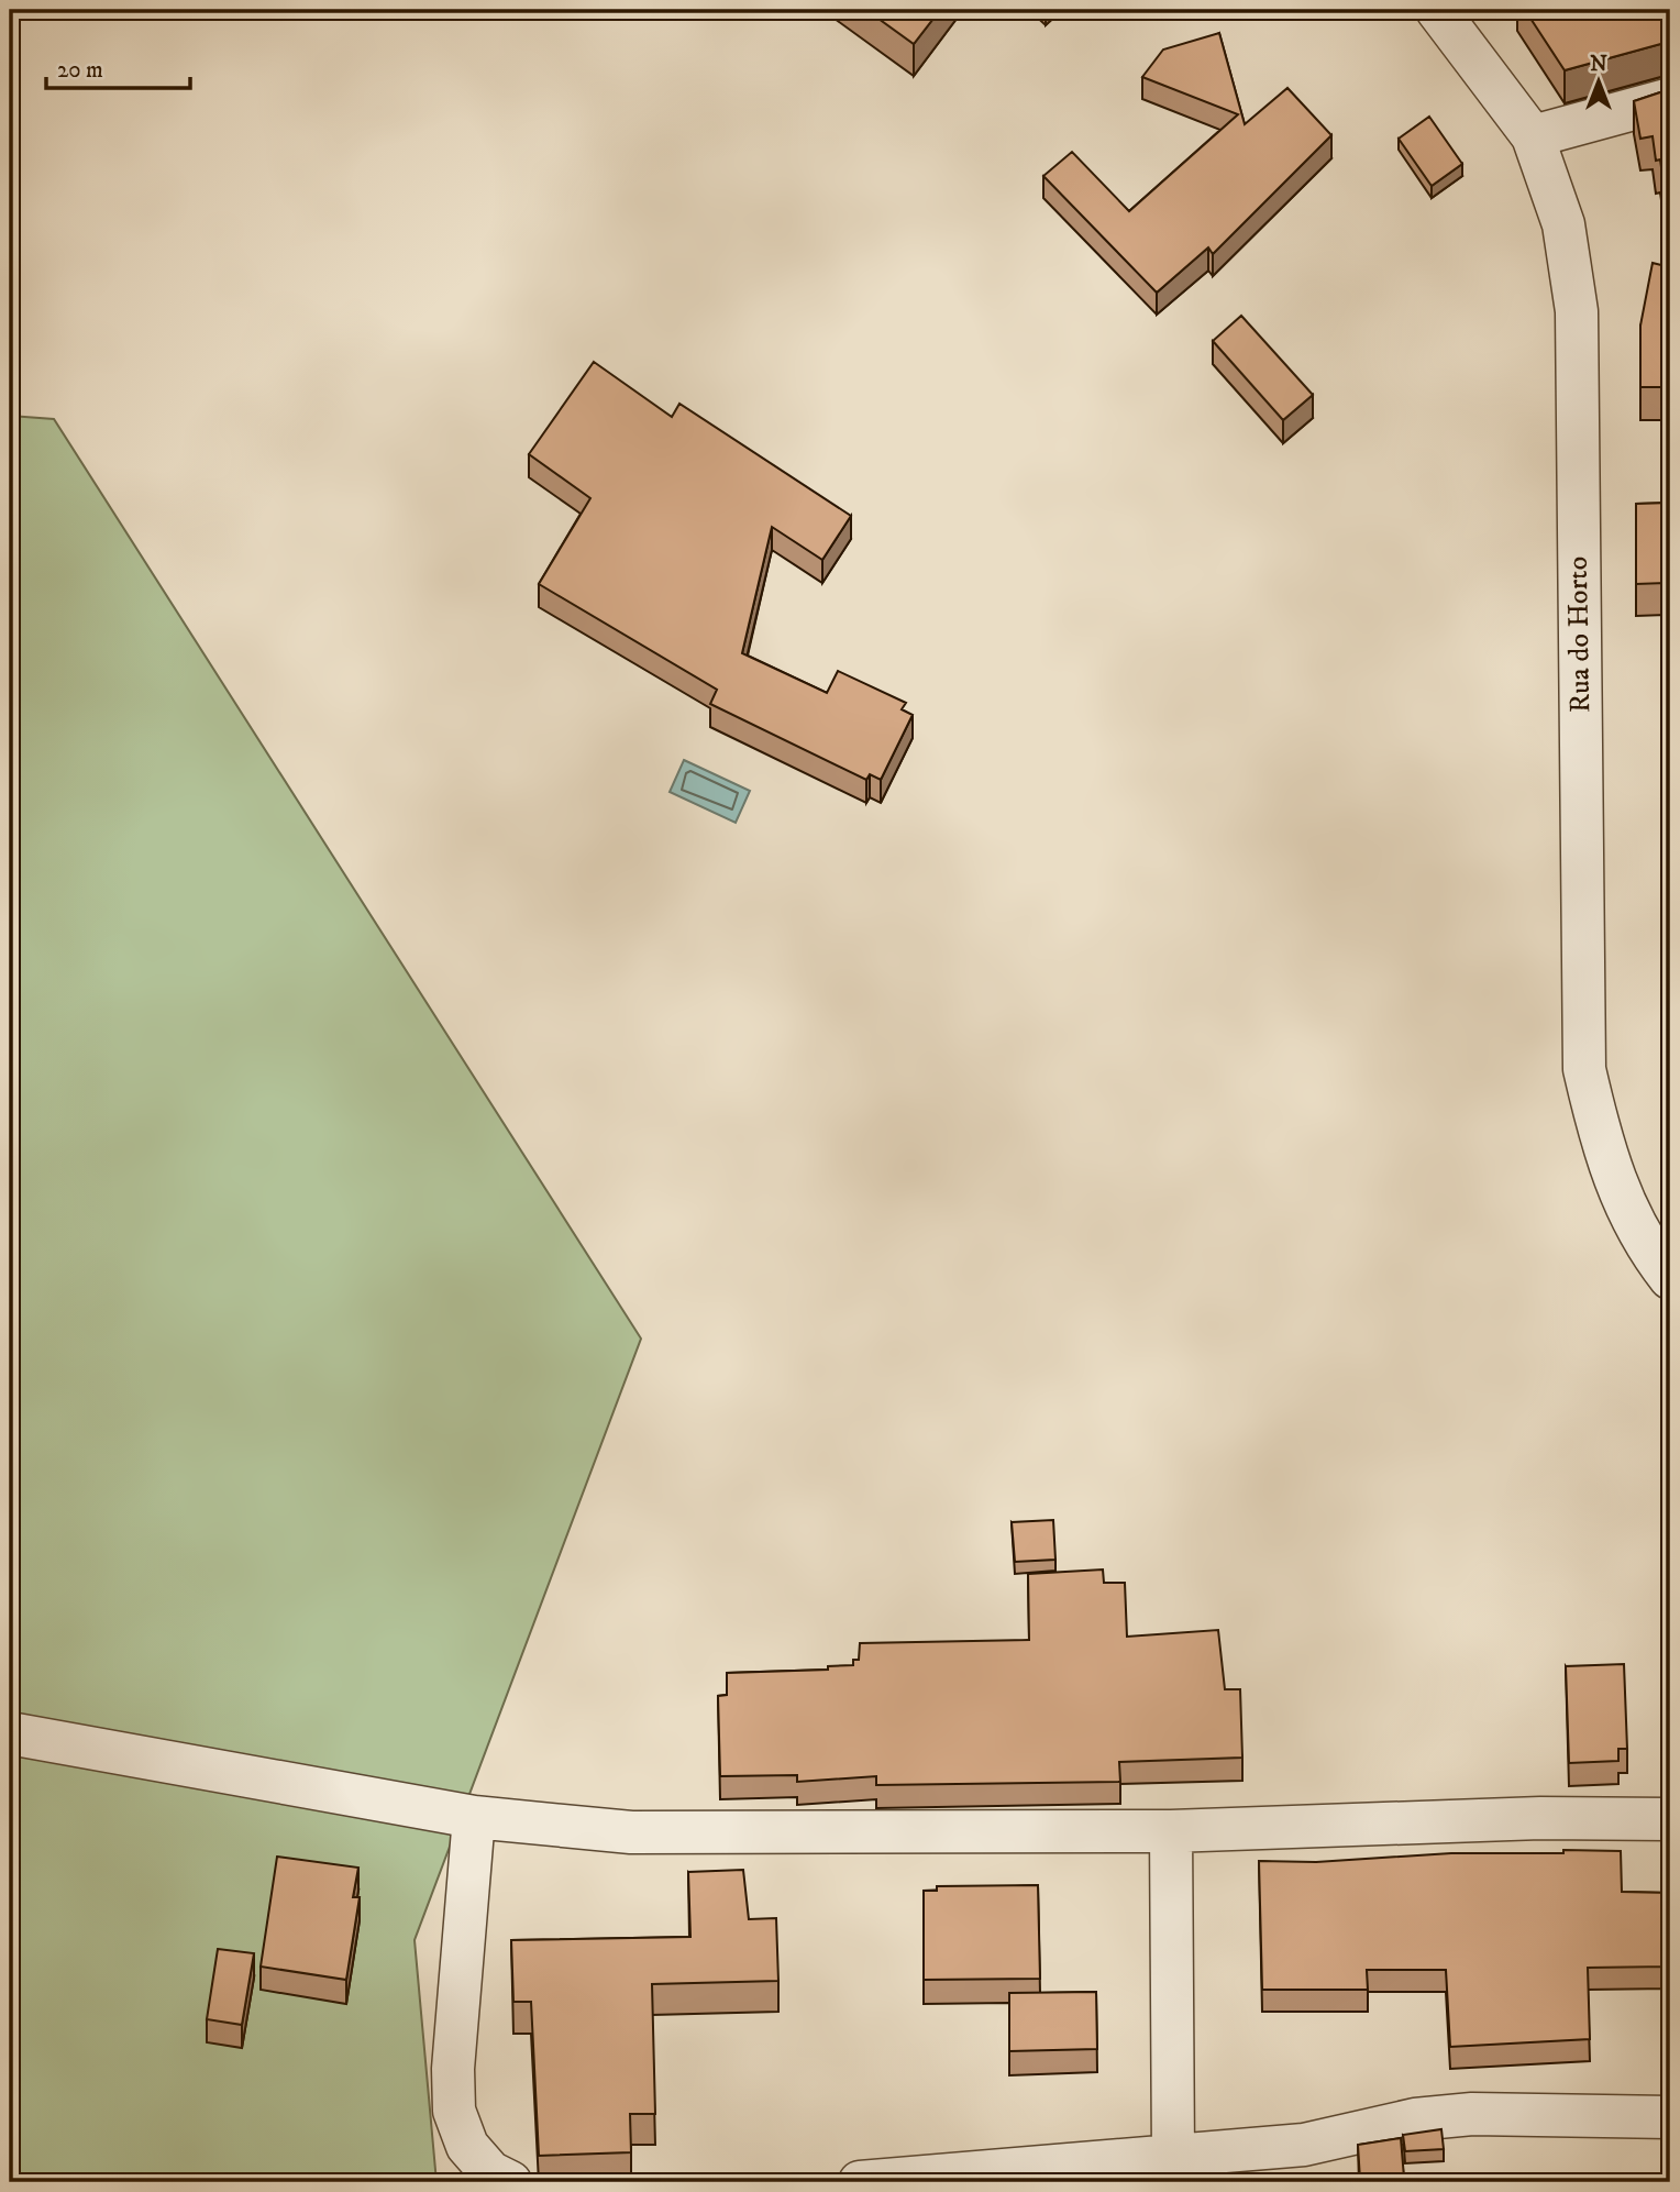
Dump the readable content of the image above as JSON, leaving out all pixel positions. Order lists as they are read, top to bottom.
{
  "streets": {
    "street": ["Rua do Horto"]
  },
  "scale_bar": "20 m",
  "north": "top"
}
